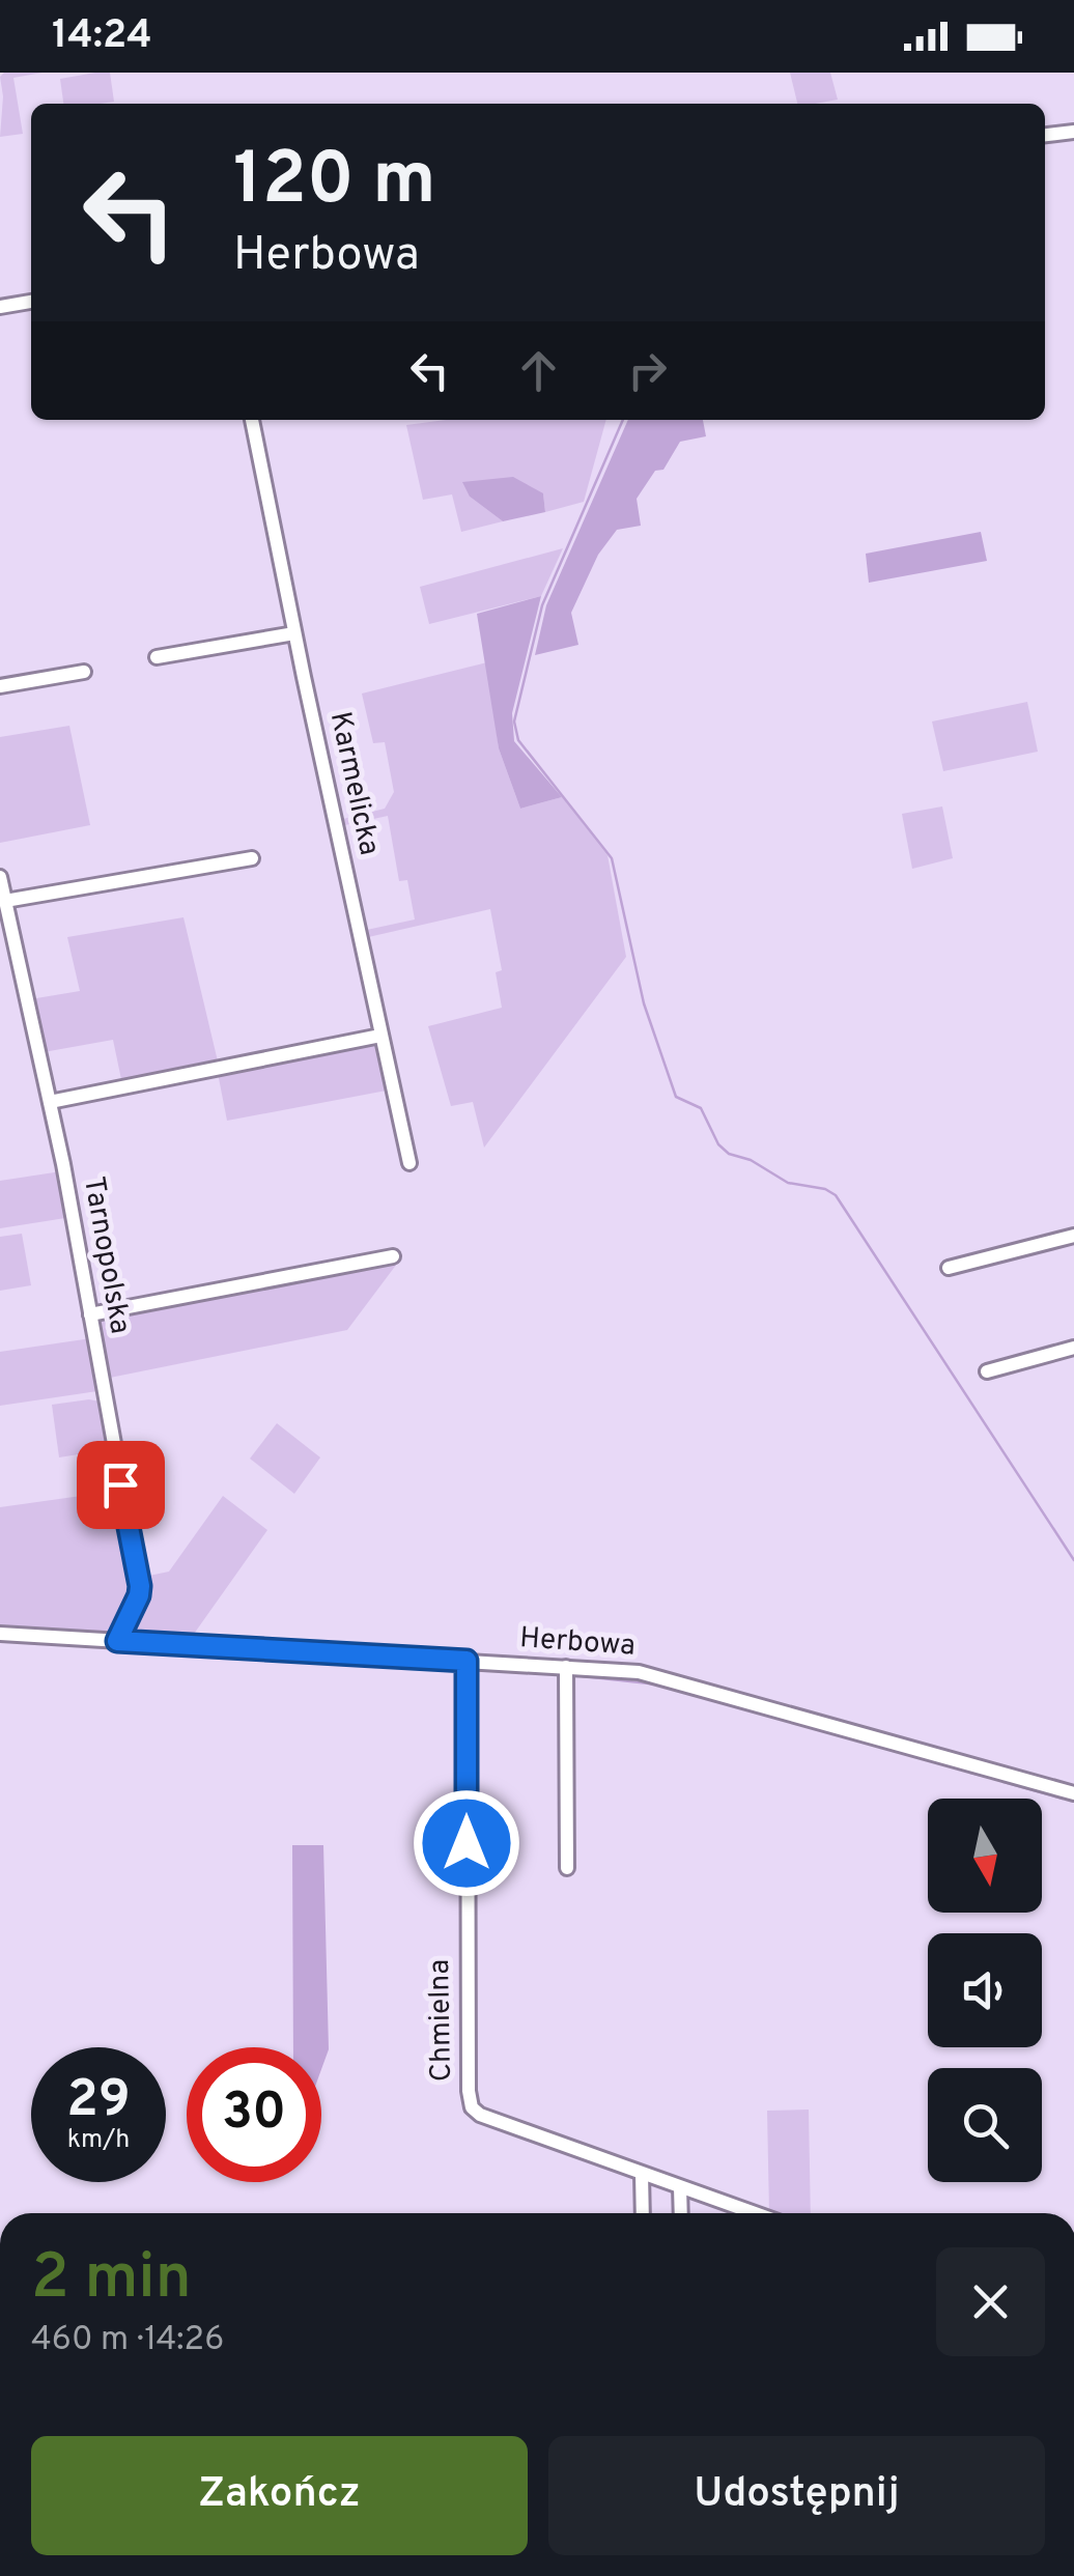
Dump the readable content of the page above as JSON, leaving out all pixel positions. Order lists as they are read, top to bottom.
{
  "streets": {
    "street": [
      "Karmelicka",
      "Tarnopolska",
      "Herbowa",
      "Chmielna"
    ]
  },
  "crossings": [
    ["Tarnopolska", "Herbowa"],
    ["Herbowa", "Chmielna"]
  ],
  "north": "bottom",
  "page": {
    "status": "14:24",
    "turn": ["120 m", "Herbowa"],
    "speed": "29 km/h",
    "limit": "30",
    "heading": ["2 min", "460 m · 14:26"],
    "buttons": ["Zakończ", "Udostępnij"]
  }
}
